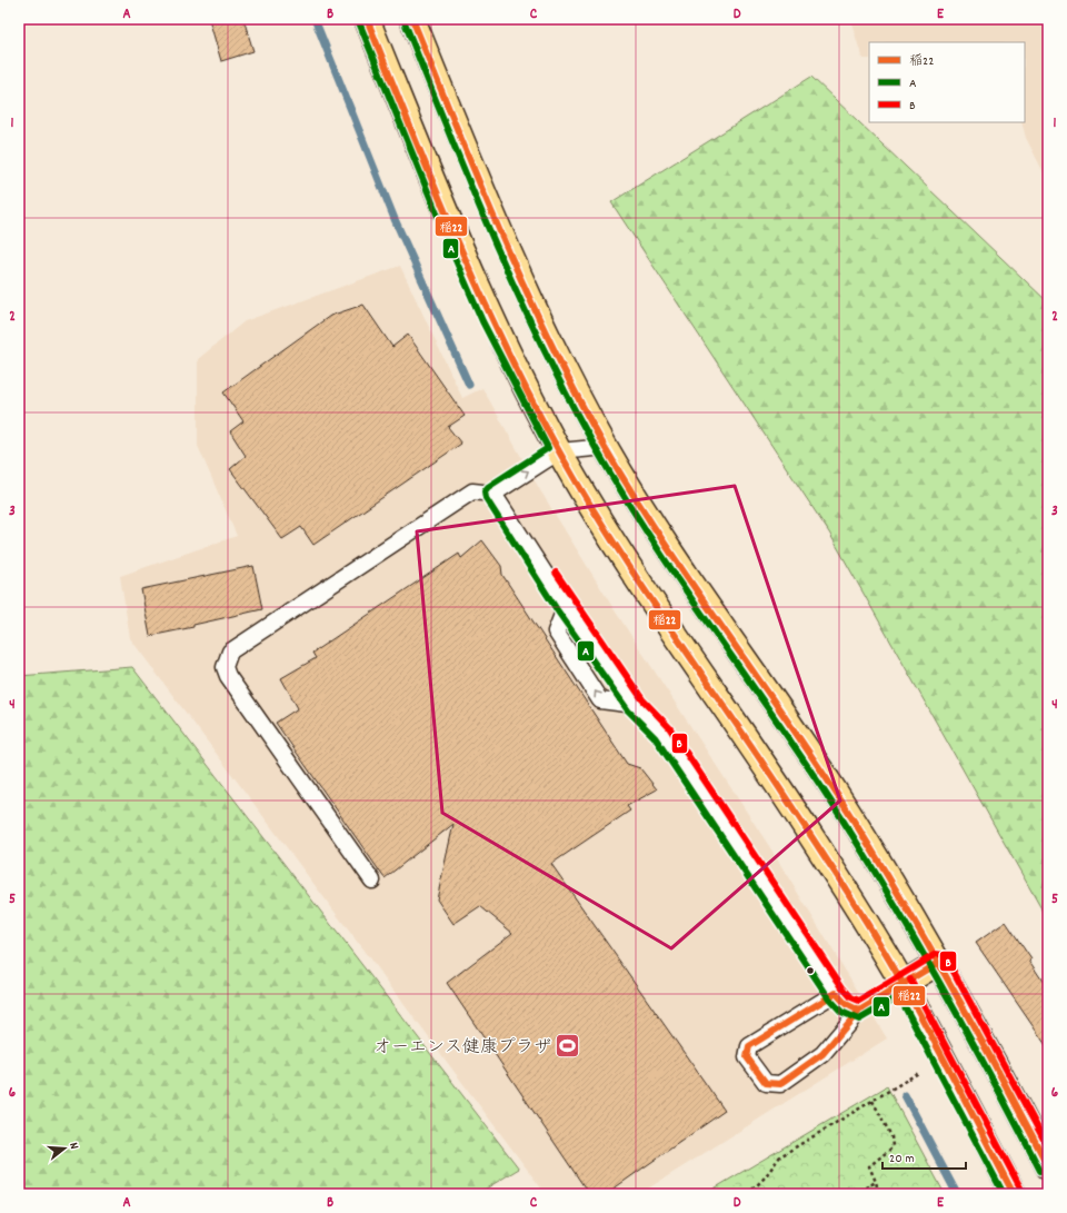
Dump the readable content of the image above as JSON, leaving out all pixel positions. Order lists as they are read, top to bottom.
{
  "places": {
    "sports": ["オーエンス健康プラザ"]
  },
  "lines": ["transit line 稲22", "transit line A", "transit line B"],
  "legend": ["稲22", "A", "B"],
  "scale_bar": "20 m",
  "north": "right",
  "grid": {
    "columns": [
      "A",
      "B",
      "C",
      "D",
      "E"
    ],
    "rows": [
      "1",
      "2",
      "3",
      "4",
      "5",
      "6"
    ]
  }
}
